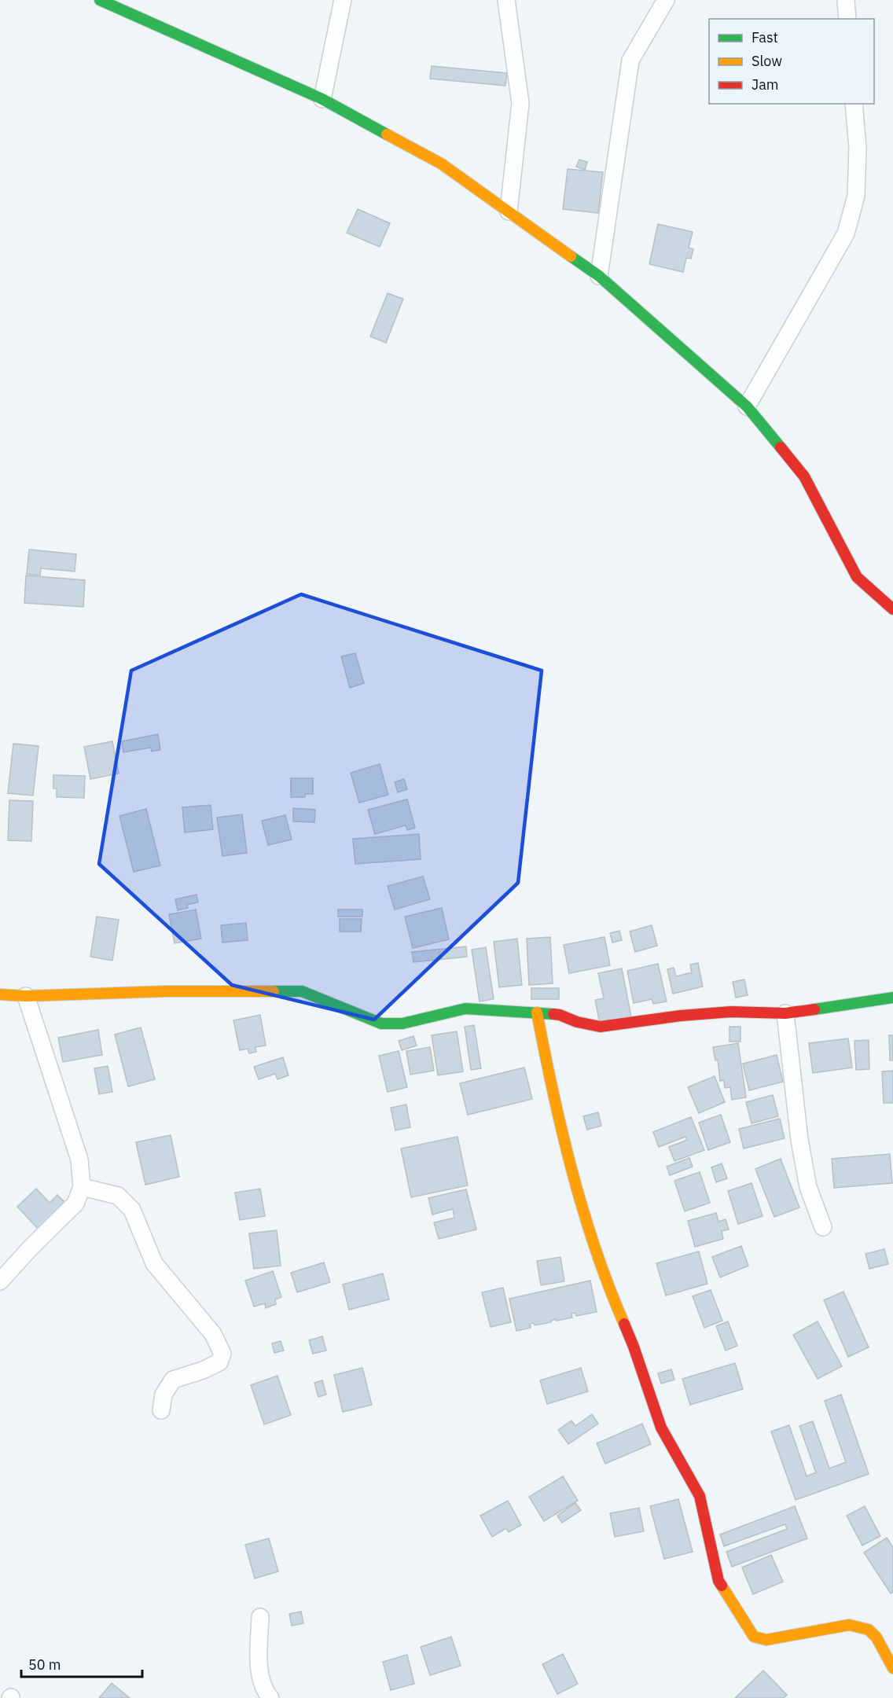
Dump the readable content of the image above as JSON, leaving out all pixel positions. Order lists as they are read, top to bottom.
{
  "legend": ["Fast", "Slow", "Jam"],
  "scale_bar": "50 m"
}
